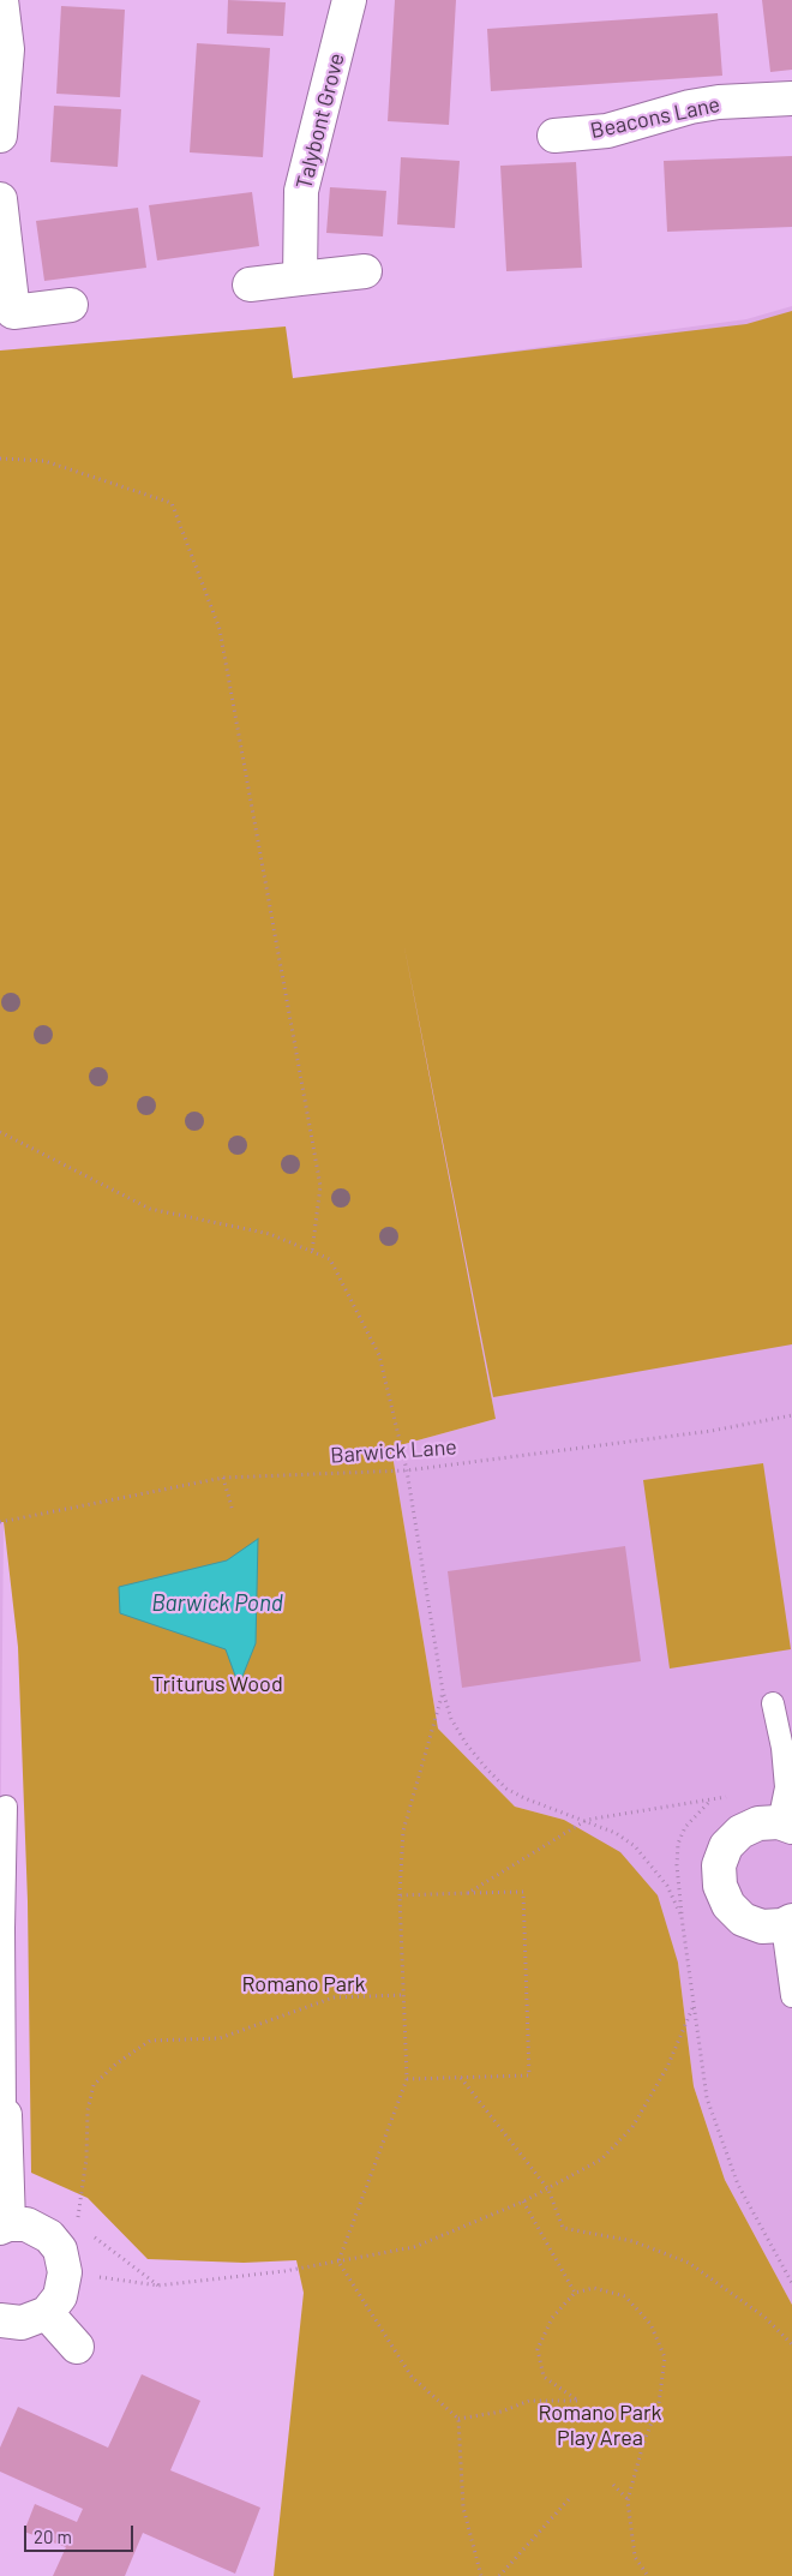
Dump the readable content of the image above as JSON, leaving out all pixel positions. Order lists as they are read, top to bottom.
{
  "streets": {
    "street": ["Beacons Lane", "Talybont Grove"],
    "path": ["Barwick Lane"]
  },
  "water": ["Barwick Pond"],
  "parks": ["Triturus Wood", "Romano Park", "Romano Park Play Area"],
  "scale_bar": "20 m"
}
